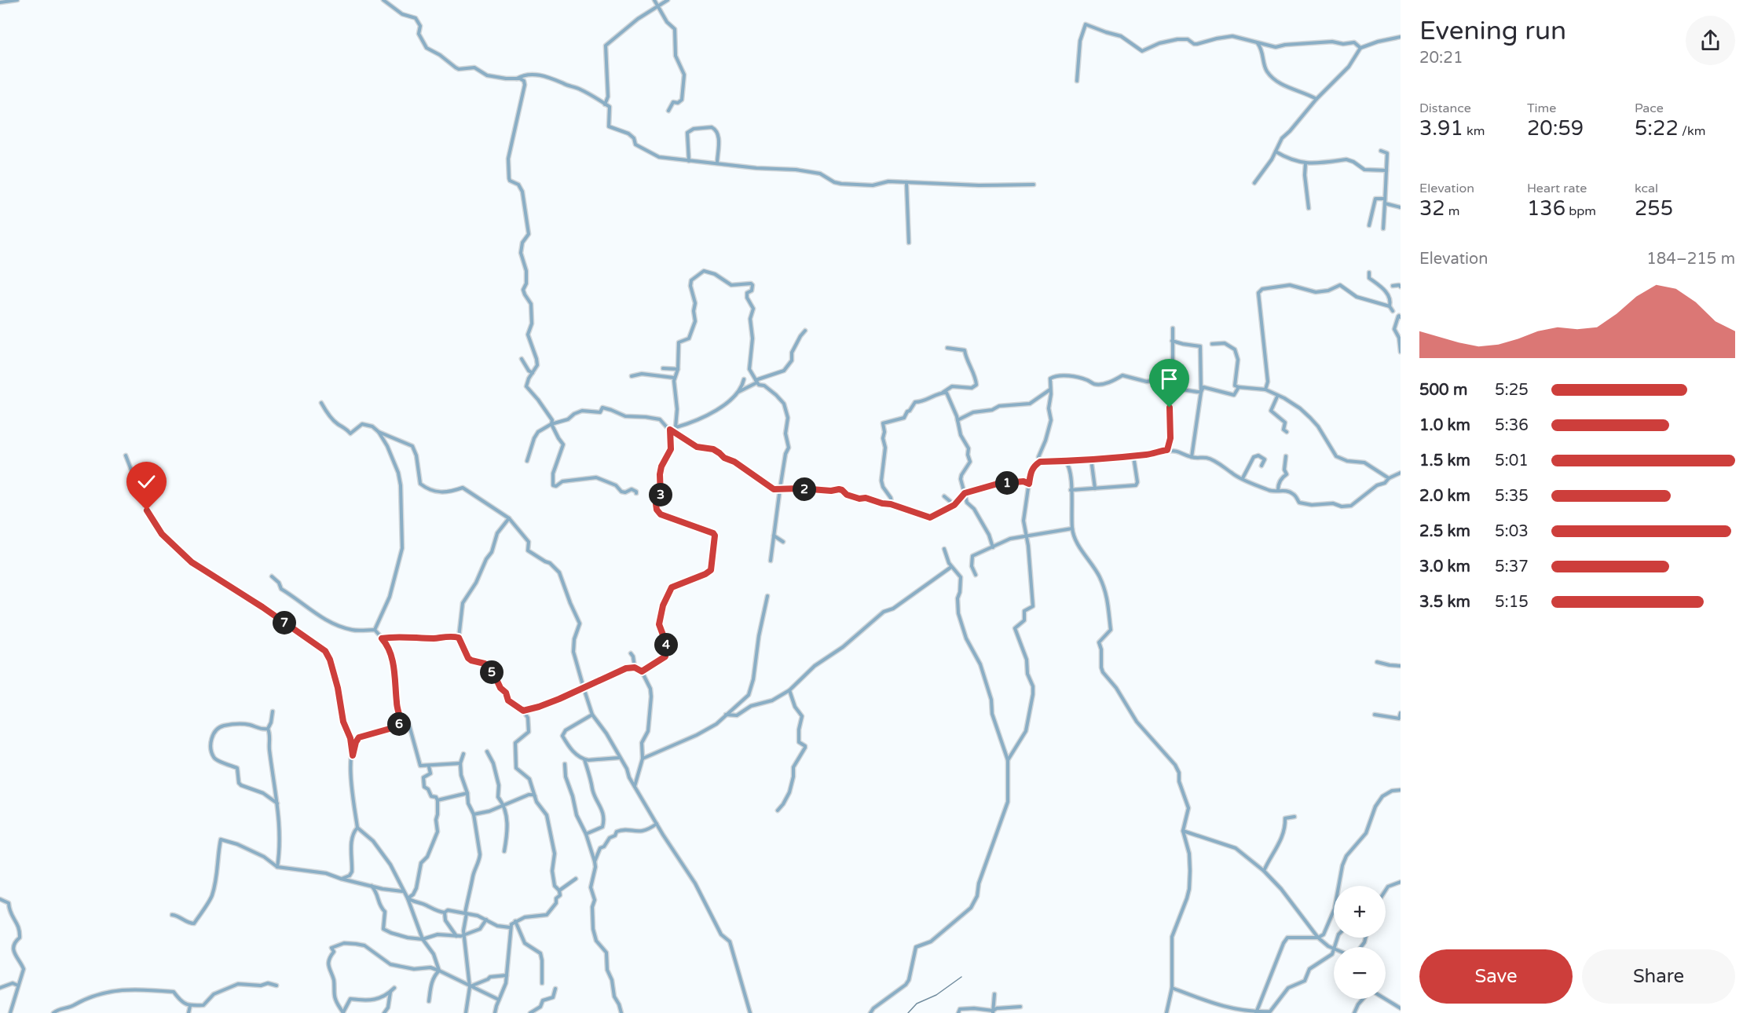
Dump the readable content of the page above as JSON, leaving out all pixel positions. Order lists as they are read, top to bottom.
{
  "page": {
    "heading": ["Evening run", "20:21"],
    "stats": [
      ["Distance", "3.91 km"],
      ["Time", "20:59"],
      ["Pace", "5:22 /km"],
      ["Elevation", "32 m"],
      ["Heart rate", "136 bpm"],
      ["kcal", "255"]
    ],
    "chart": ["Elevation", "184–215 m"],
    "list": [
      {
        "name": "500 m",
        "note": "5:25"
      },
      {
        "name": "1.0 km",
        "note": "5:36"
      },
      {
        "name": "1.5 km",
        "note": "5:01"
      },
      {
        "name": "2.0 km",
        "note": "5:35"
      },
      {
        "name": "2.5 km",
        "note": "5:03"
      },
      {
        "name": "3.0 km",
        "note": "5:37"
      },
      {
        "name": "3.5 km",
        "note": "5:15"
      }
    ],
    "pins": [
      "1",
      "2",
      "3",
      "7",
      "4",
      "5",
      "6"
    ],
    "map_buttons": ["+", "−"],
    "buttons": ["Save", "Share"]
  }
}
